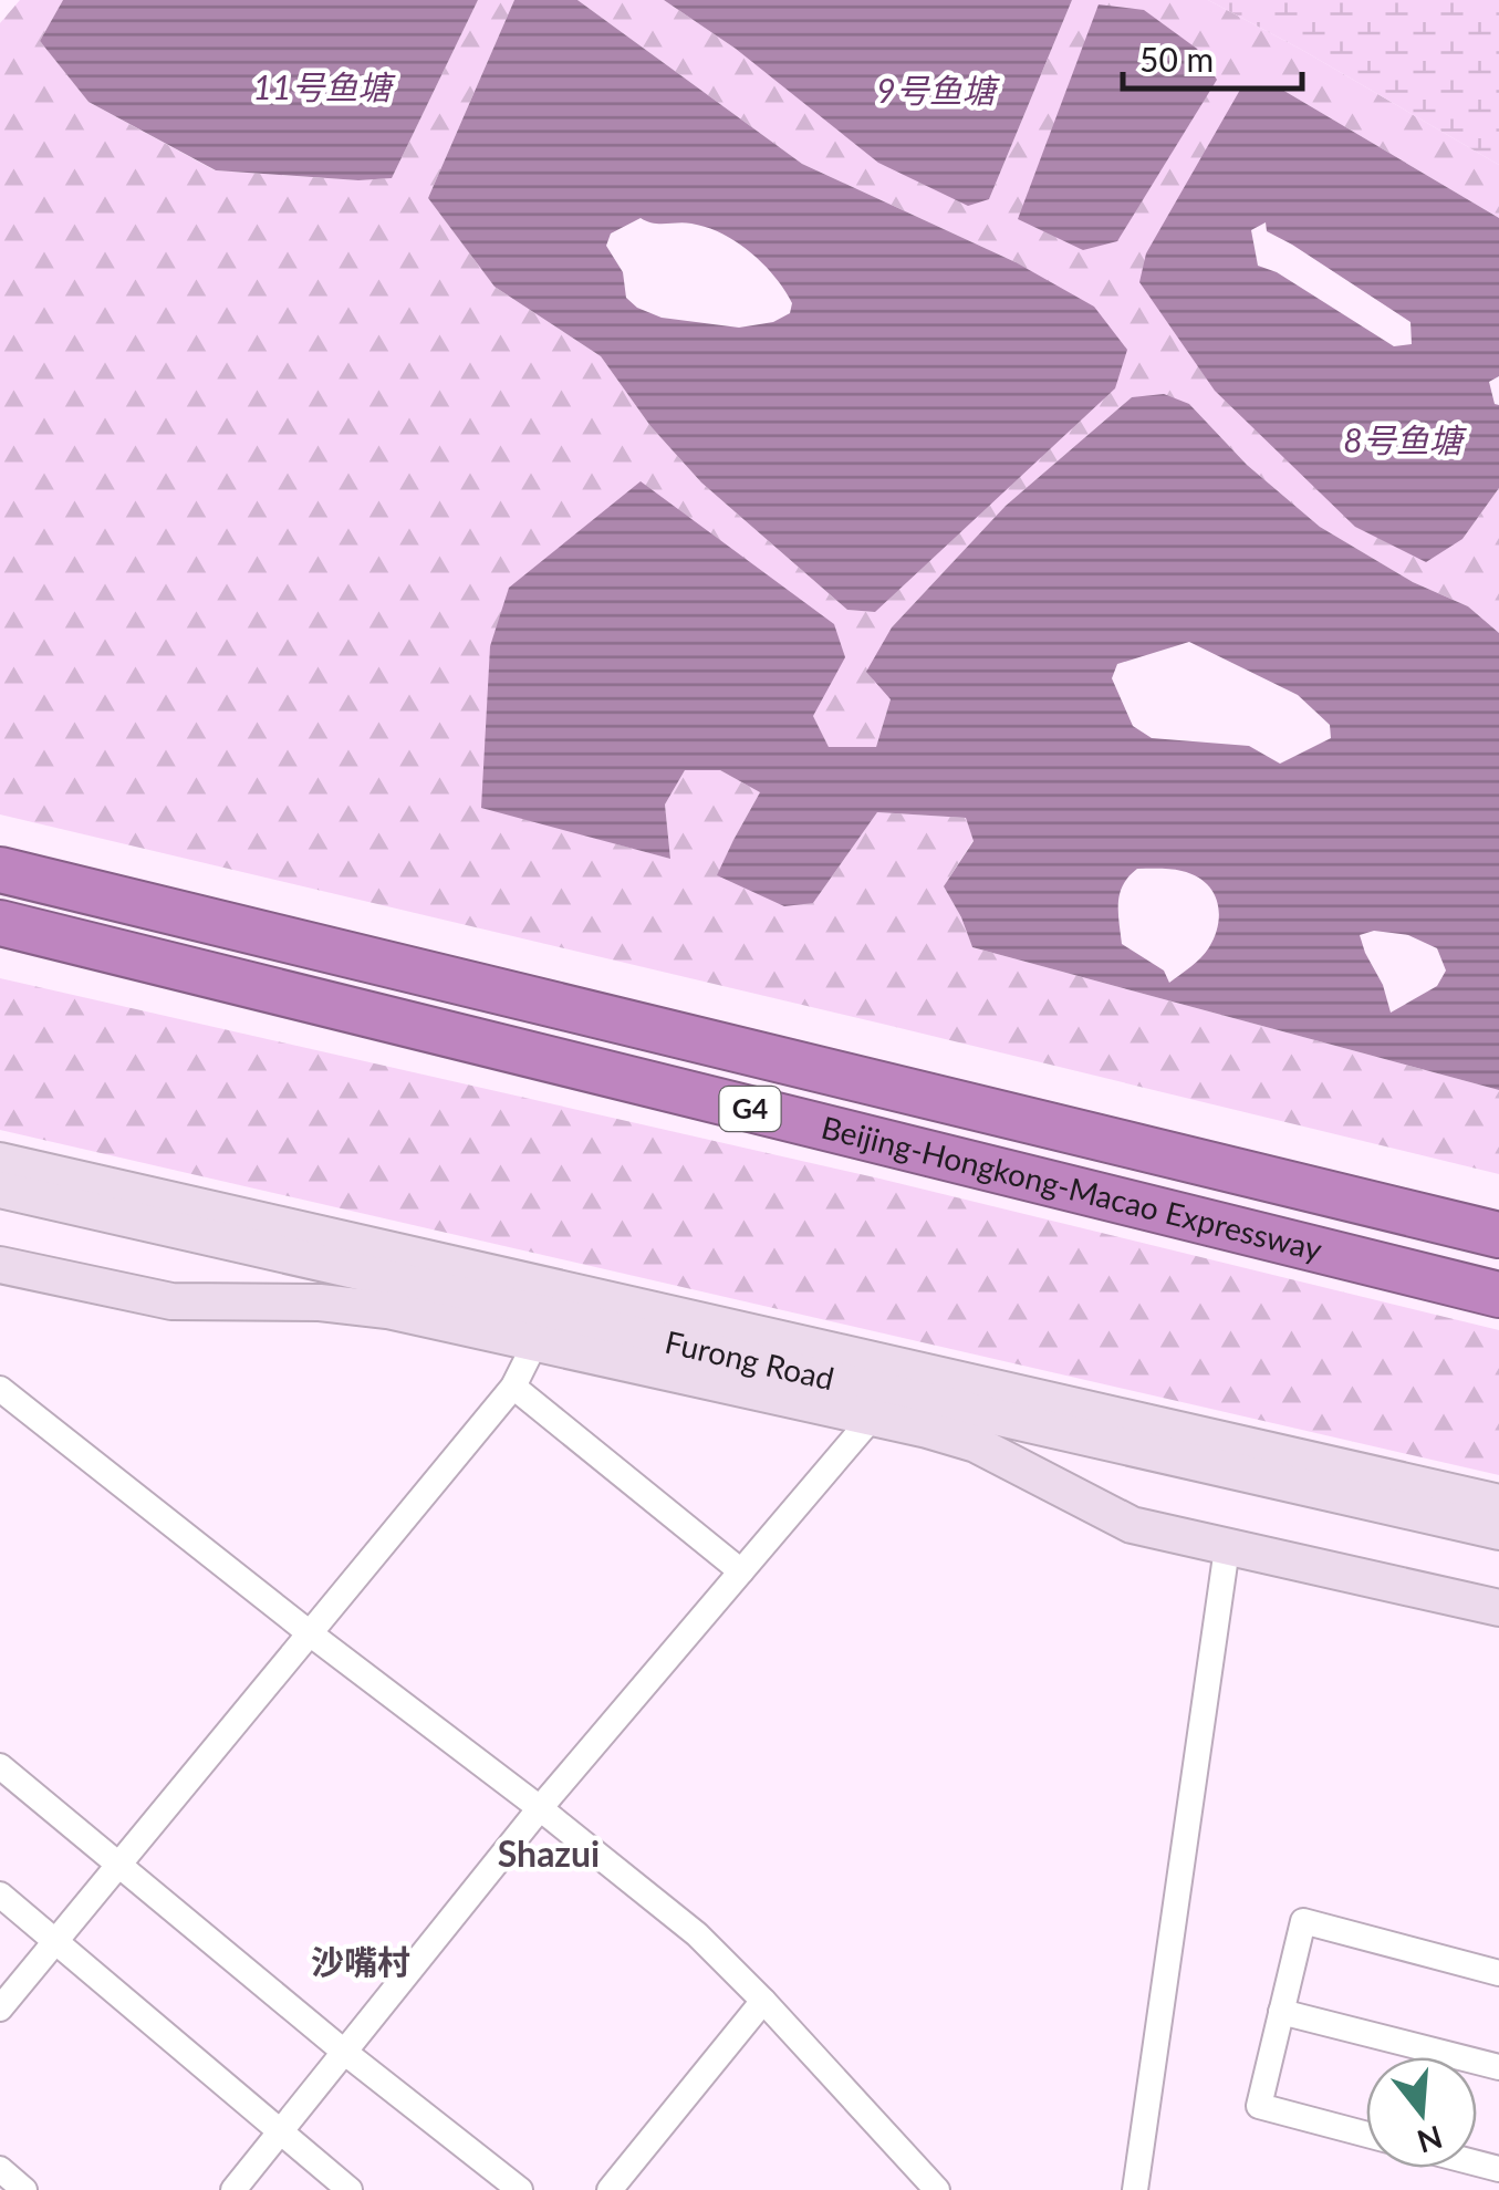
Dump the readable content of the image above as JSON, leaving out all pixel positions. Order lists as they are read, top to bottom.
{
  "streets": {
    "highway": ["G4", "Beijing-Hongkong-Macao Expressway"],
    "main road": ["Furong Road"]
  },
  "districts": ["Shazui", "沙嘴村"],
  "water": ["11号鱼塘", "9号鱼塘", "8号鱼塘"],
  "scale_bar": "50 m",
  "north": "bottom"
}
